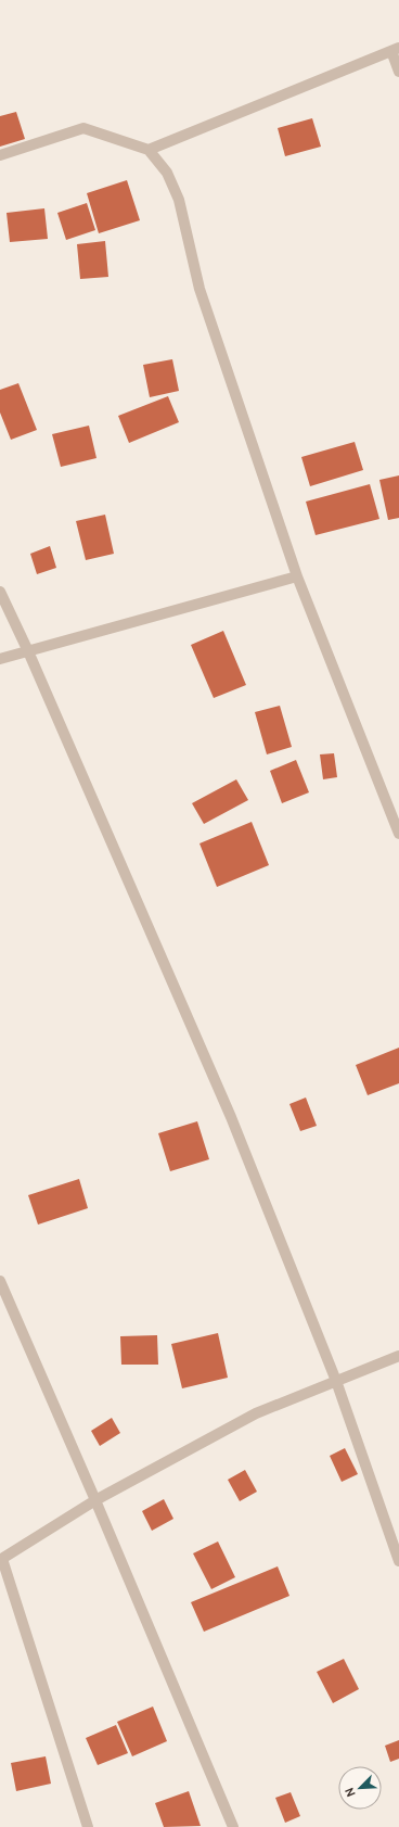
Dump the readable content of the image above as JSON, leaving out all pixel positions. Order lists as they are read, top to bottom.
{
  "north": "bottom left"
}
